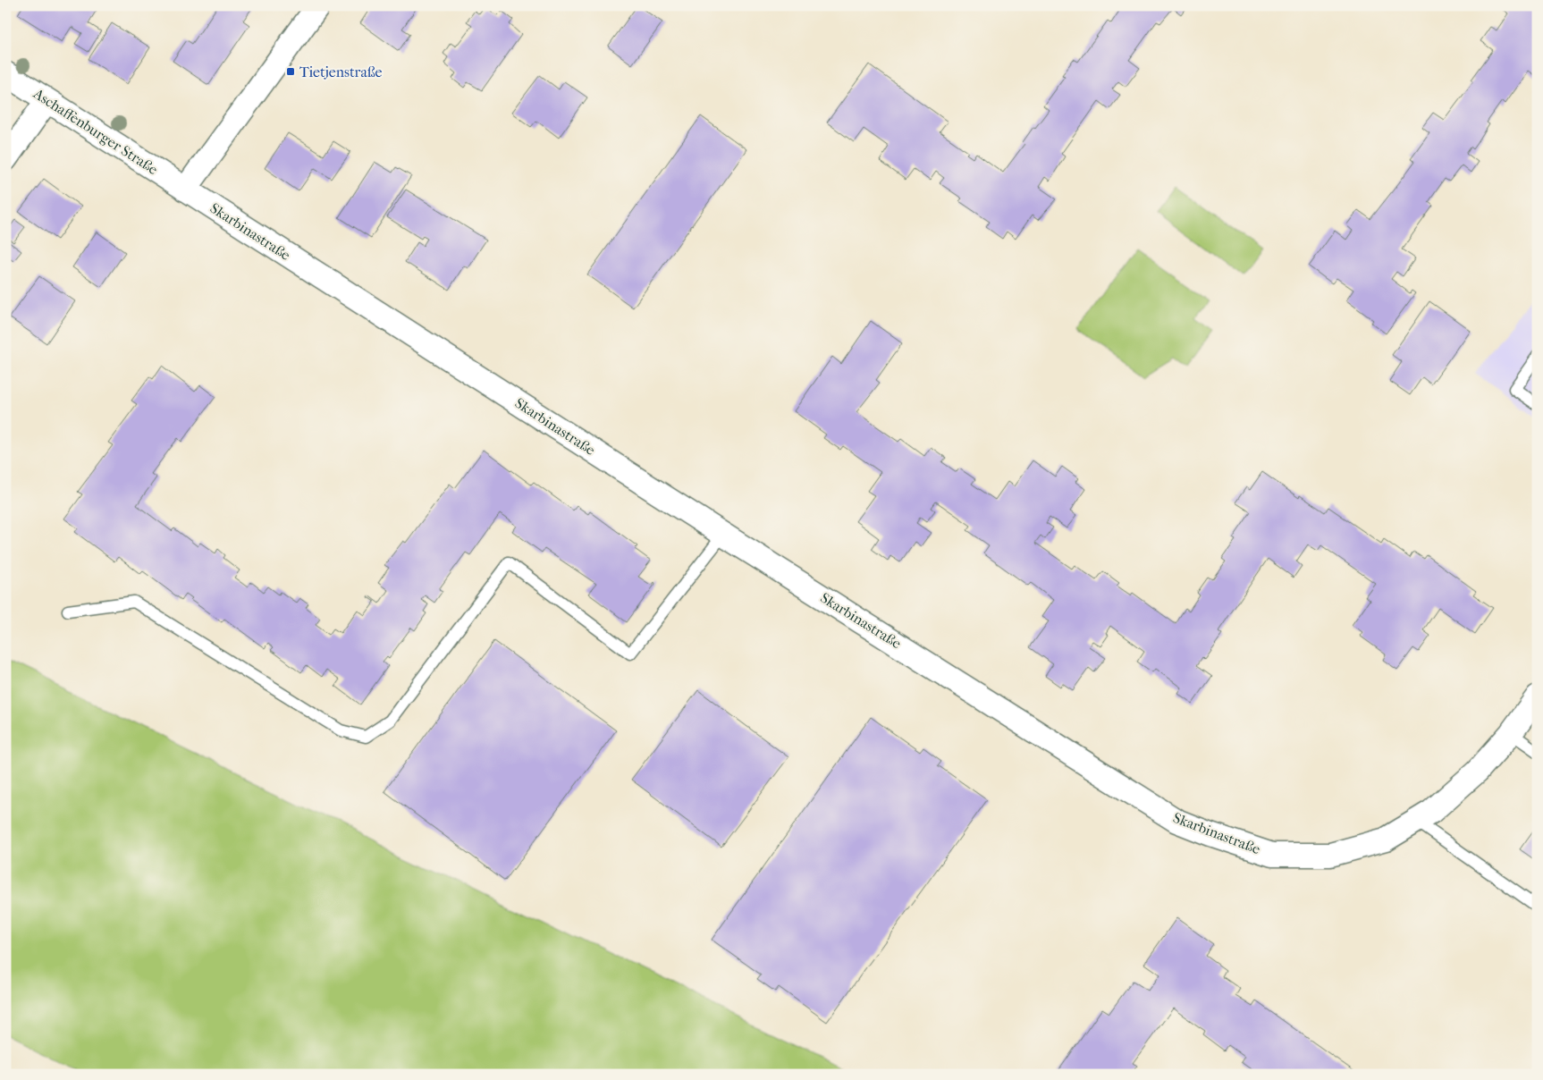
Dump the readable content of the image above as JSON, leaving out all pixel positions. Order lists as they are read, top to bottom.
{
  "streets": {
    "street": ["Aschaffenburger Straße", "Skarbinastraße"]
  },
  "crossings": [
    ["Aschaffenburger Straße", "Skarbinastraße"]
  ],
  "places": {
    "transit": ["Tietjenstraße"]
  }
}
